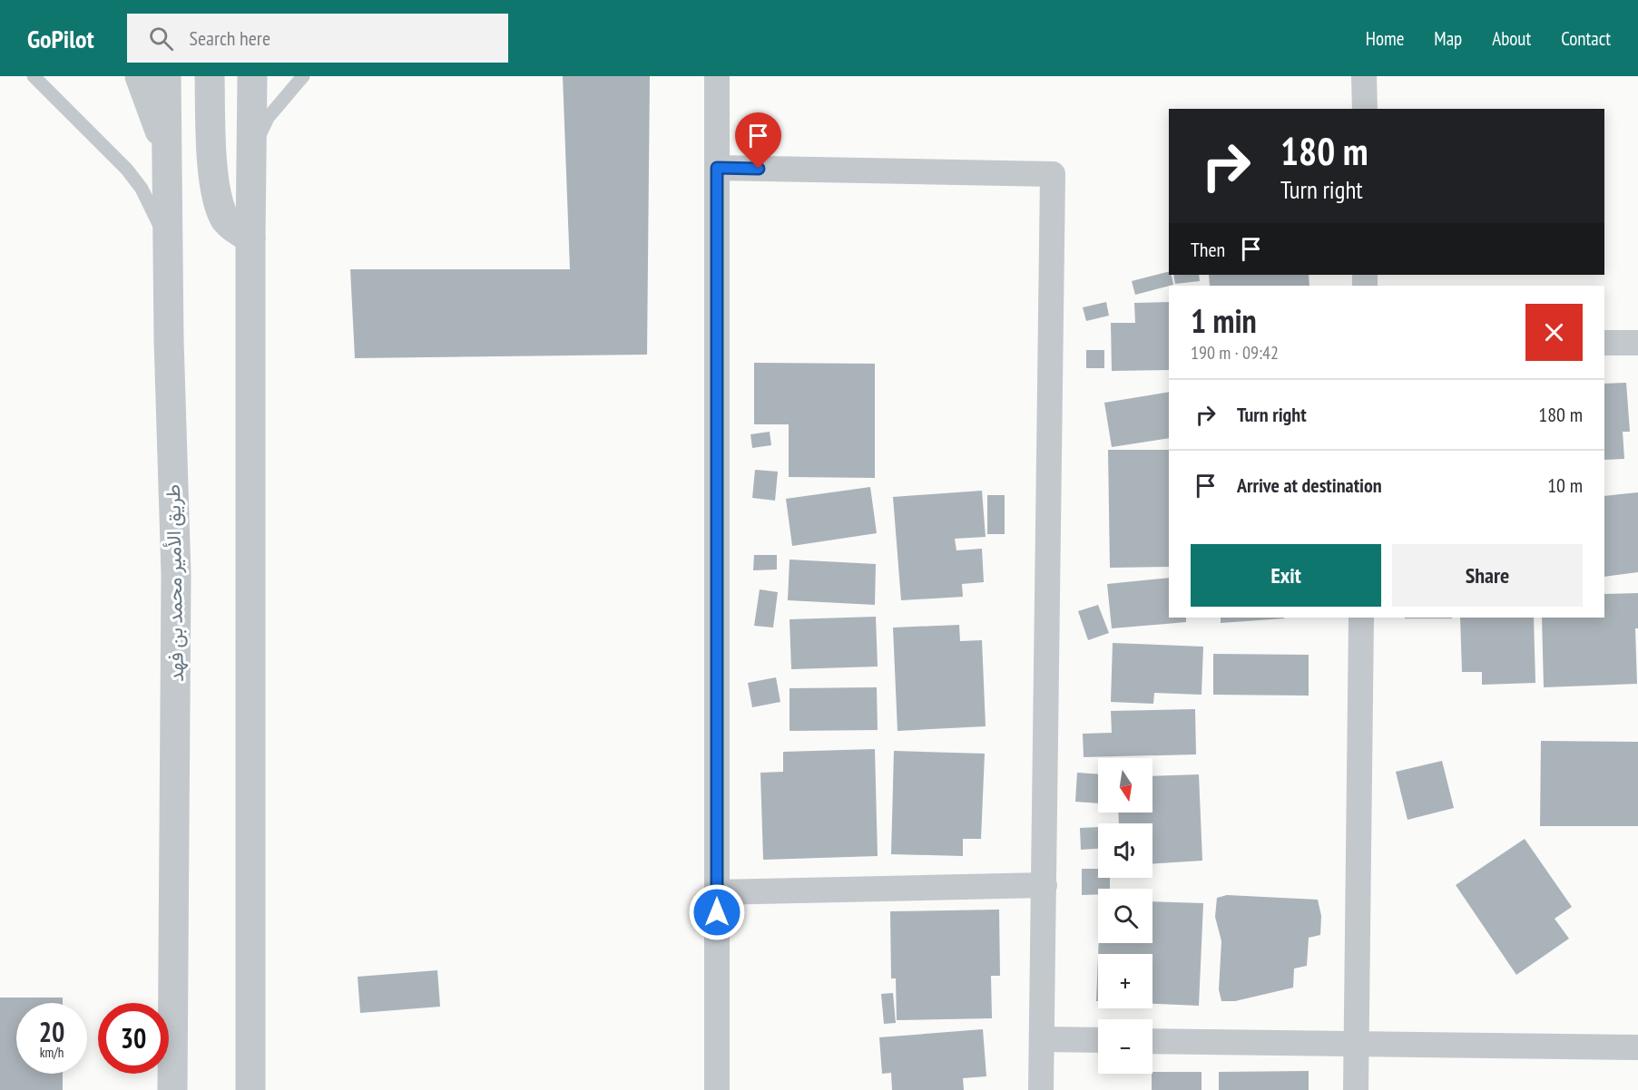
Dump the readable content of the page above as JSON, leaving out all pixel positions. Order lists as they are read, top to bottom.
{
  "streets": {
    "street": ["طريق الأمير محمد بن فهد"]
  },
  "north": "bottom",
  "page": {
    "header": "GoPilot",
    "search": "Search here",
    "nav": [
      "Home",
      "Map",
      "About",
      "Contact"
    ],
    "turn": ["180 m", "Turn right"],
    "then": "Then",
    "heading": ["1 min", "190 m · 09:42"],
    "list": [
      {
        "name": "Turn right",
        "value": "180 m"
      },
      {
        "name": "Arrive at destination",
        "value": "10 m"
      }
    ],
    "buttons": ["Exit", "Share"],
    "map_buttons": ["+", "−"],
    "speed": "20 km/h",
    "limit": "30"
  }
}
